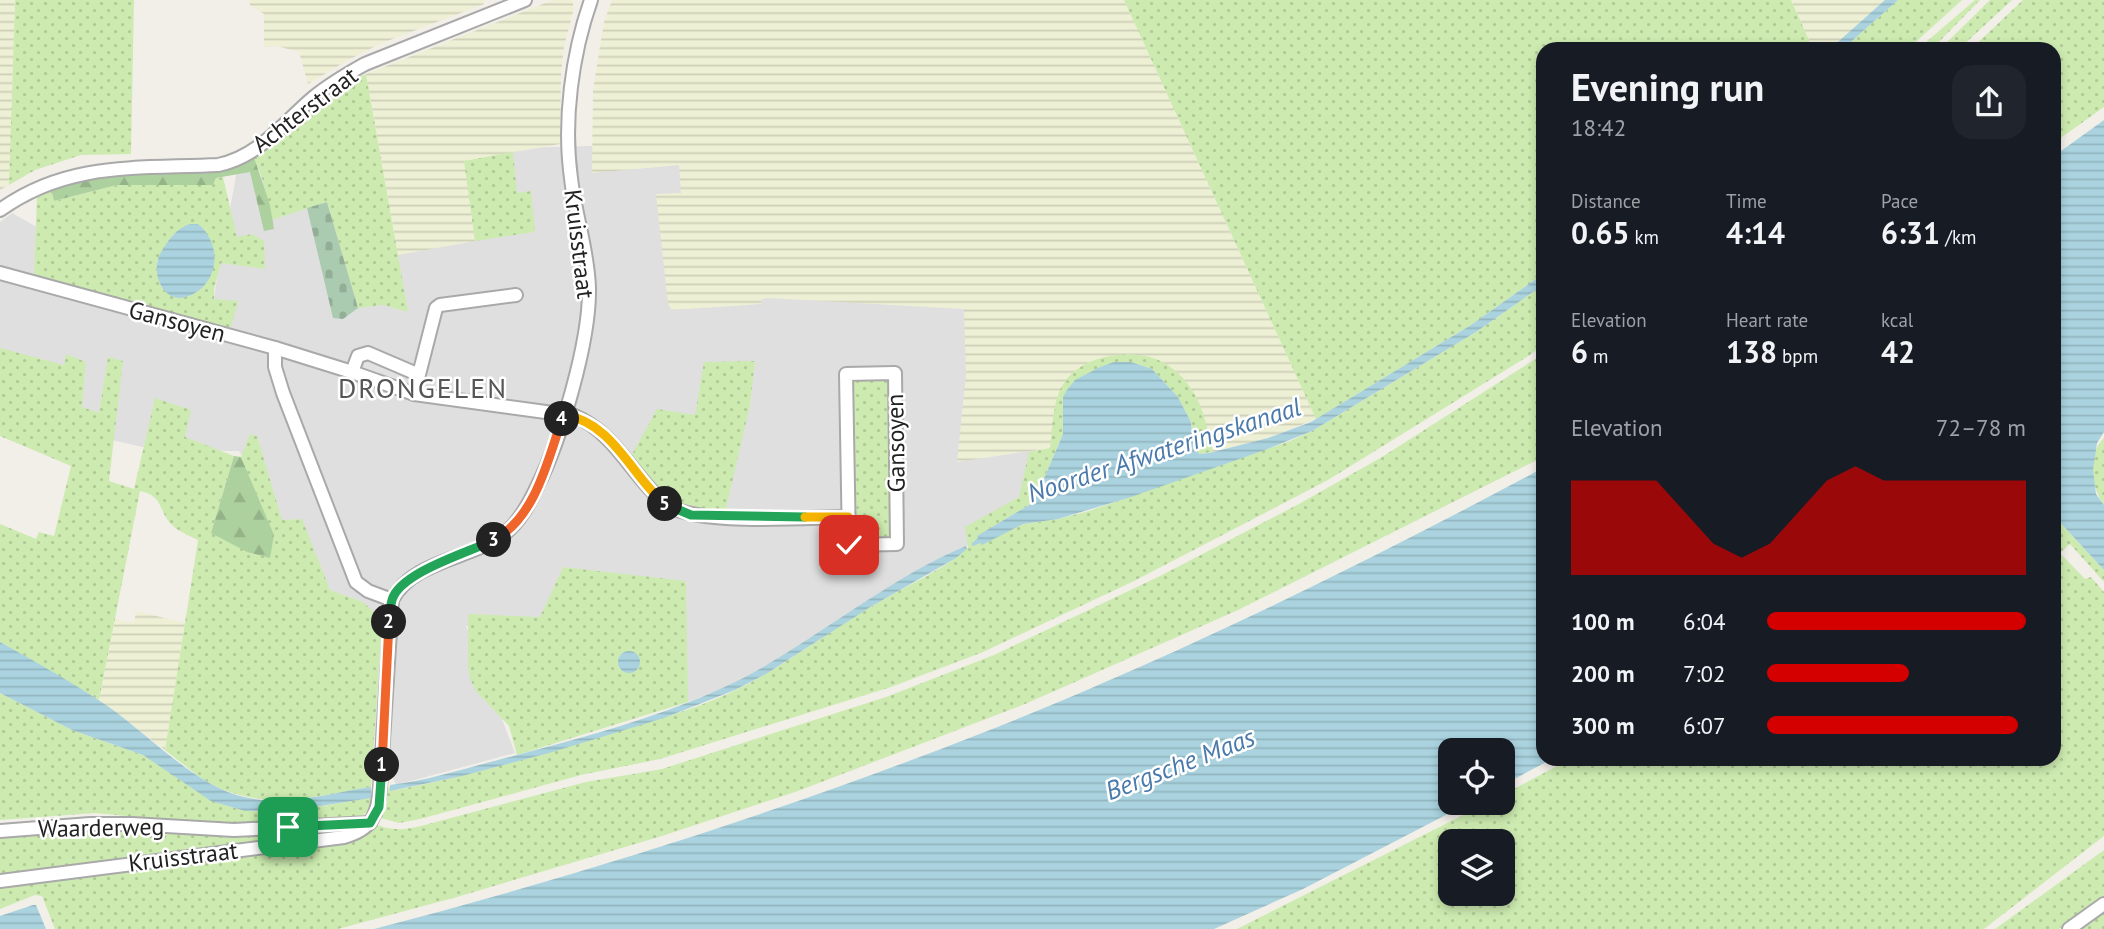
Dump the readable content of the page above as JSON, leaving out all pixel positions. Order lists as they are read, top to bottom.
{
  "streets": {
    "street": [
      "Achterstraat",
      "Kruisstraat",
      "Gansoyen",
      "Waarderweg"
    ]
  },
  "crossings": [
    ["Kruisstraat", "Gansoyen"],
    ["Kruisstraat", "Waarderweg"]
  ],
  "districts": ["DRONGELEN"],
  "water": ["Noorder Afwateringskanaal", "Bergsche Maas"],
  "page": {
    "heading": ["Evening run", "18:42"],
    "stats": [
      ["Distance", "0.65 km"],
      ["Time", "4:14"],
      ["Pace", "6:31 /km"],
      ["Elevation", "6 m"],
      ["Heart rate", "138 bpm"],
      ["kcal", "42"]
    ],
    "chart": ["Elevation", "72–78 m"],
    "pins": [
      "4",
      "5",
      "3",
      "2",
      "1"
    ],
    "list": [
      {
        "name": "100 m",
        "note": "6:04"
      },
      {
        "name": "200 m",
        "note": "7:02"
      },
      {
        "name": "300 m",
        "note": "6:07"
      }
    ]
  }
}
